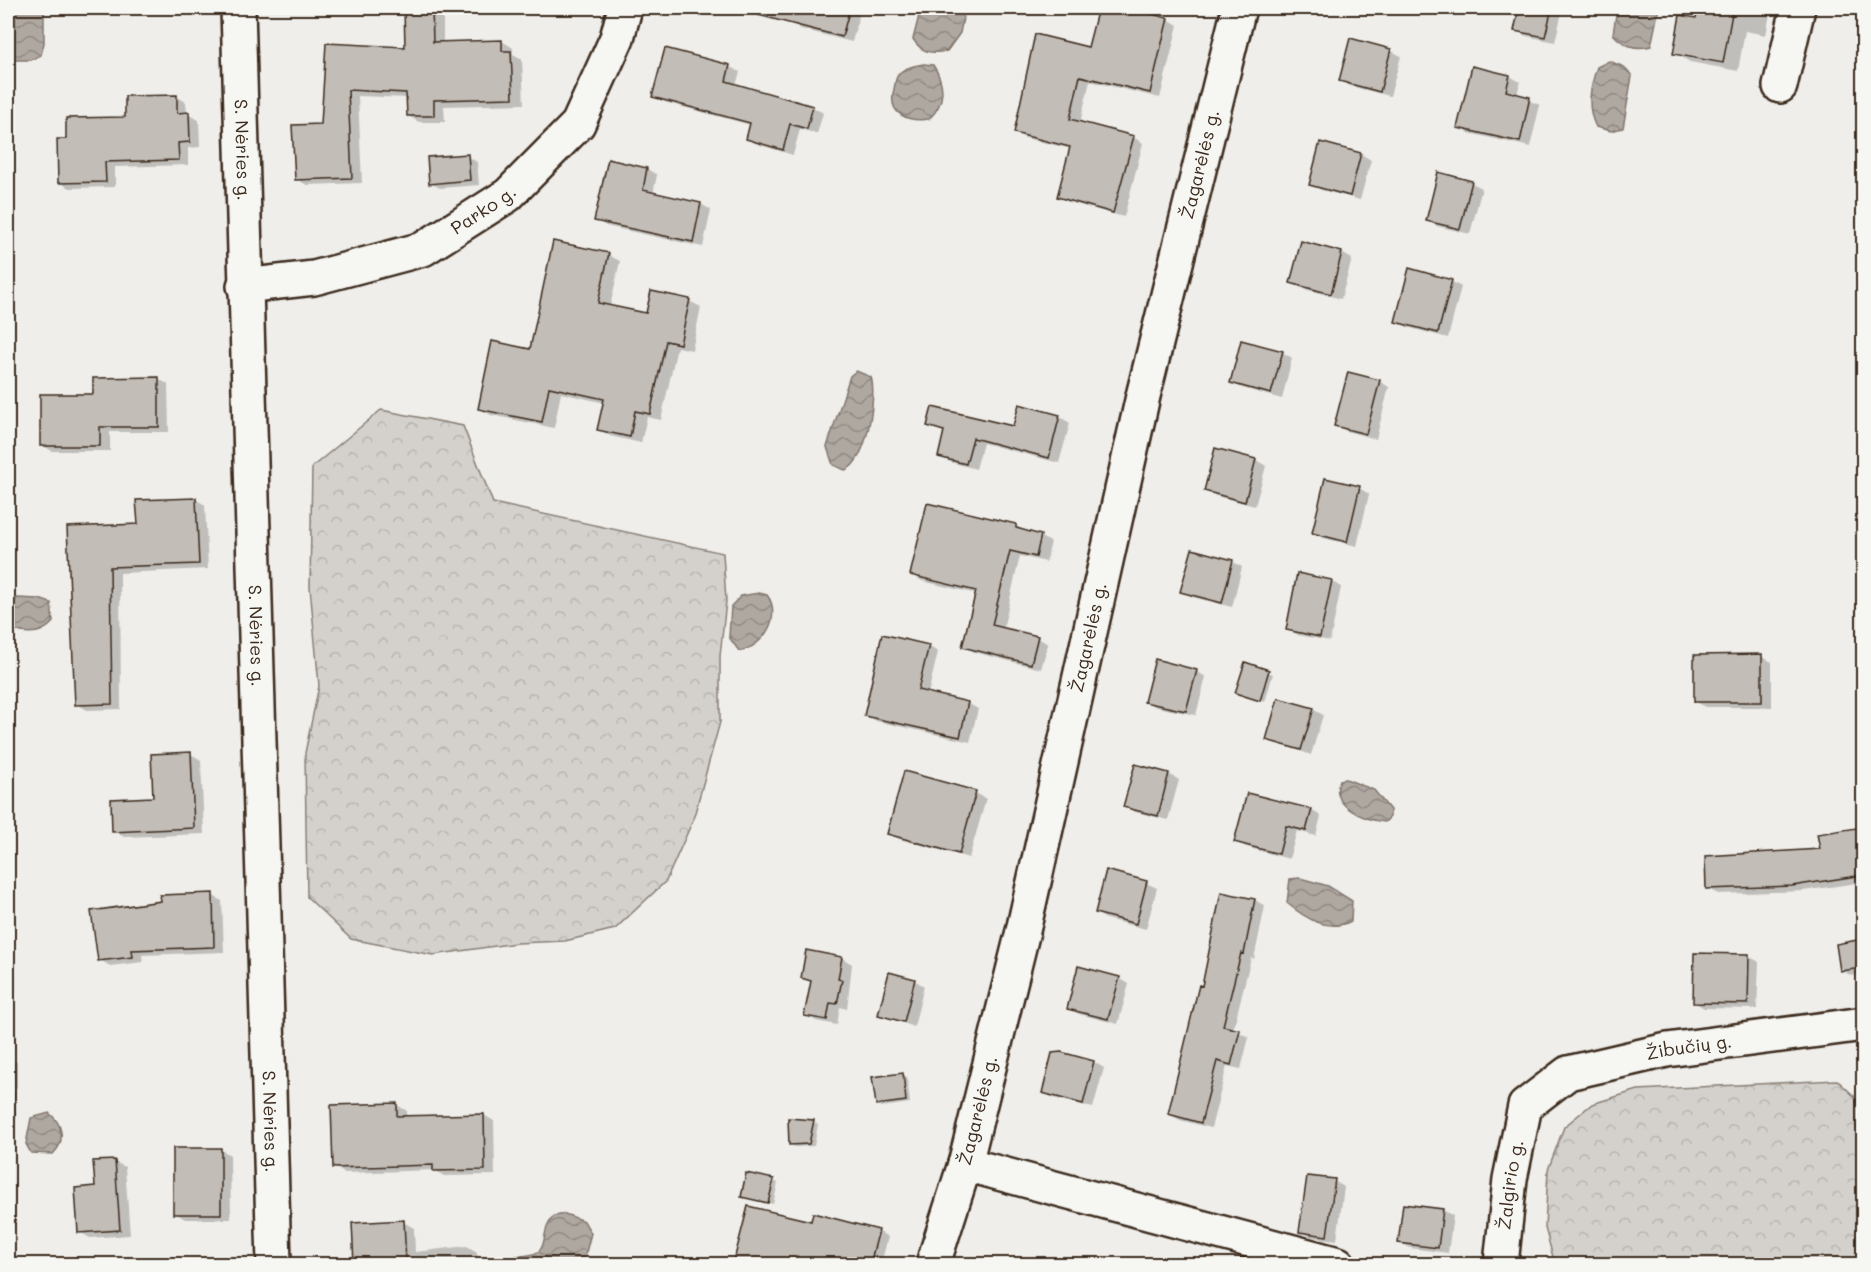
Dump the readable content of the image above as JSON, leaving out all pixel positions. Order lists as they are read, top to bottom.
{
  "streets": {
    "street": [
      "S. Nėries g.",
      "Žagarėlės g.",
      "Parko g.",
      "Žibučių g.",
      "Žalgirio g."
    ]
  },
  "crossings": [
    ["S. Nėries g.", "Parko g."],
    ["Žibučių g.", "Žalgirio g."]
  ]
}
